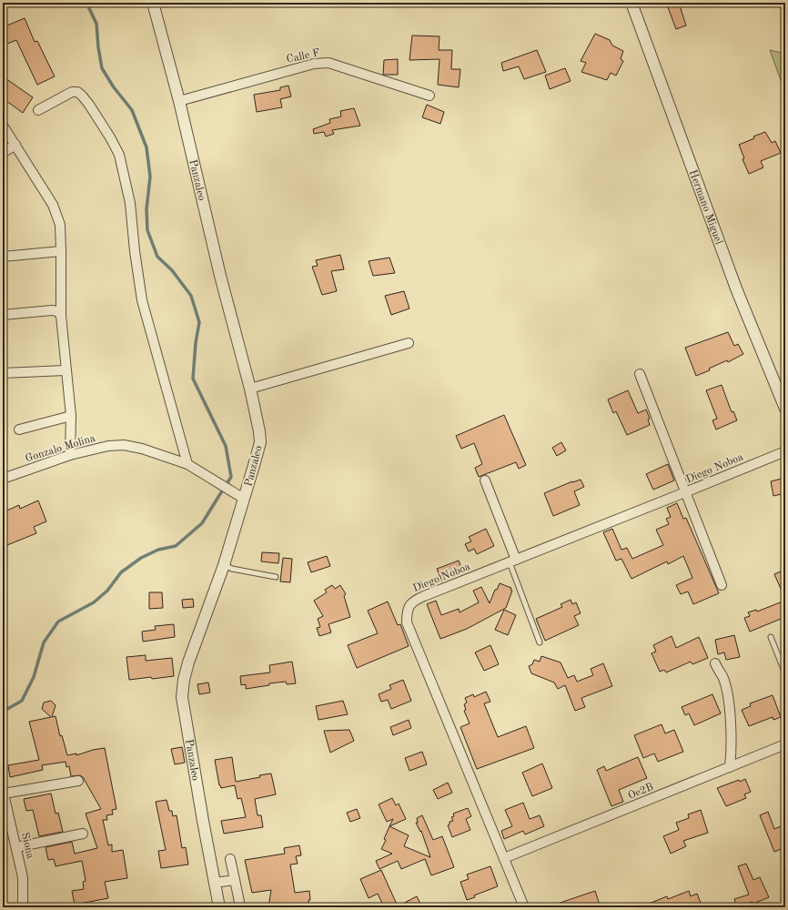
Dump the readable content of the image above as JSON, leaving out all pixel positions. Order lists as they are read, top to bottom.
{
  "streets": {
    "street": [
      "Calle F",
      "Panzaleo",
      "Hermano Miguel",
      "Gonzalo Molina",
      "Diego Noboa",
      "Oe2B",
      "Siona"
    ]
  },
  "crossings": [
    ["Calle F", "Panzaleo"],
    ["Panzaleo", "Gonzalo Molina"],
    ["Diego Noboa", "Oe2B"]
  ]
}
